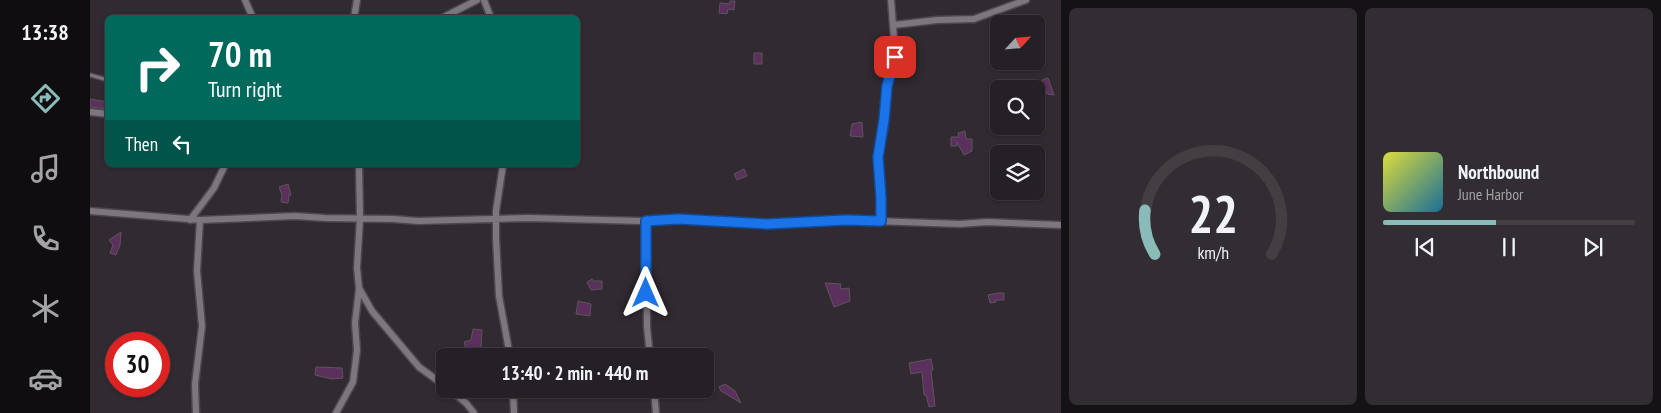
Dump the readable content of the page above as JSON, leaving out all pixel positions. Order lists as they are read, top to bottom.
{
  "north": "top right",
  "page": {
    "tabs": "13:38",
    "turn": ["70 m", "Turn right"],
    "then": "Then",
    "song": ["Northbound", "June Harbor"],
    "limit": "30",
    "trip": "13:40 · 2 min · 440 m",
    "gauge": ["22", "km/h"]
  }
}
